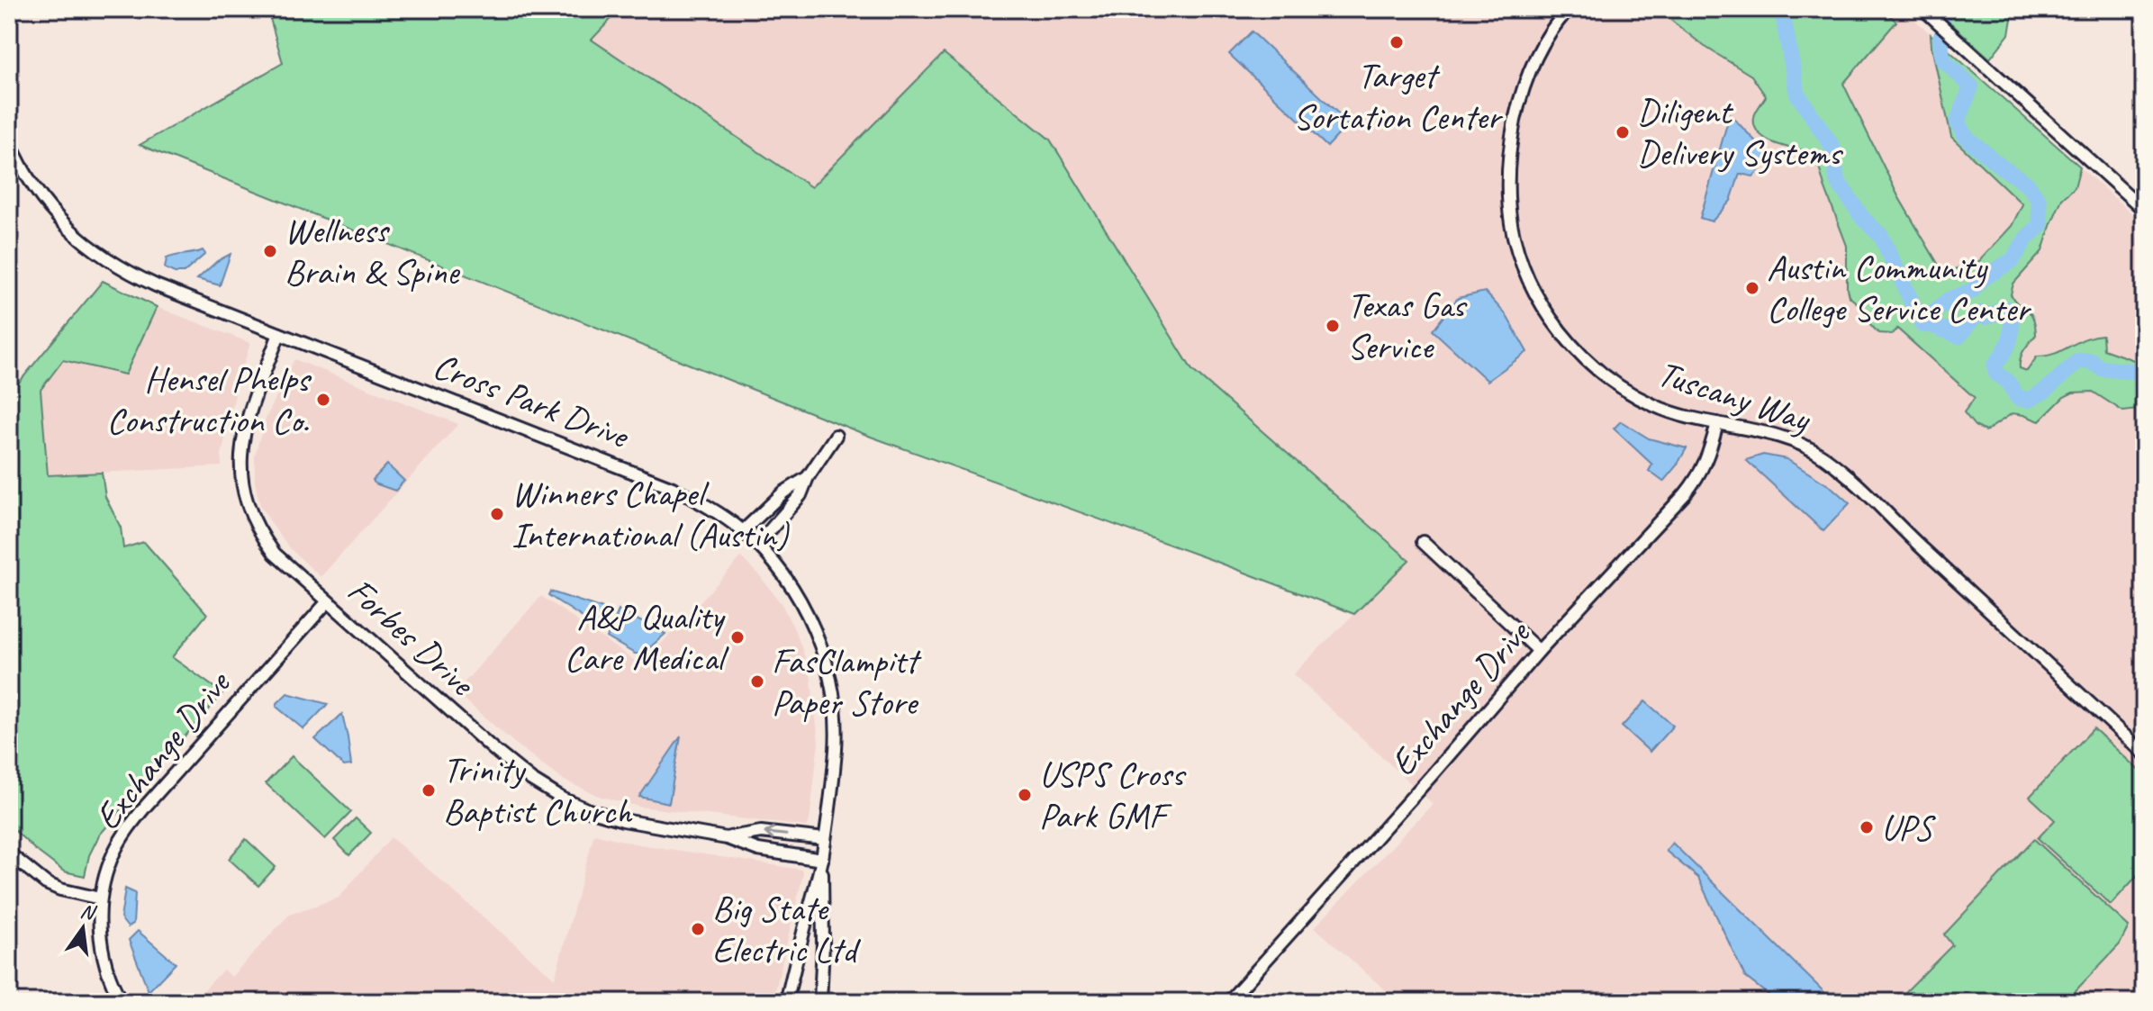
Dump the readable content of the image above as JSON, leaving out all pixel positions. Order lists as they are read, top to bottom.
{
  "streets": {
    "street": [
      "Tuscany Way",
      "Cross Park Drive",
      "Forbes Drive",
      "Exchange Drive"
    ]
  },
  "crossings": [
    ["Tuscany Way", "Exchange Drive"],
    ["Cross Park Drive", "Forbes Drive"],
    ["Forbes Drive", "Exchange Drive"]
  ],
  "places": [
    "Target Sortation Center",
    "Diligent Delivery Systems",
    "Wellness Brain & Spine",
    "Austin Community College Service Center",
    "Texas Gas Service",
    "Hensel Phelps Construction Co.",
    "Winners Chapel International (Austin)",
    "A&P Quality Care Medical",
    "FasClampitt Paper Store",
    "Trinity Baptist Church",
    "USPS Cross Park GMF",
    "UPS",
    "Big State Electric Ltd"
  ],
  "north": "top"
}
